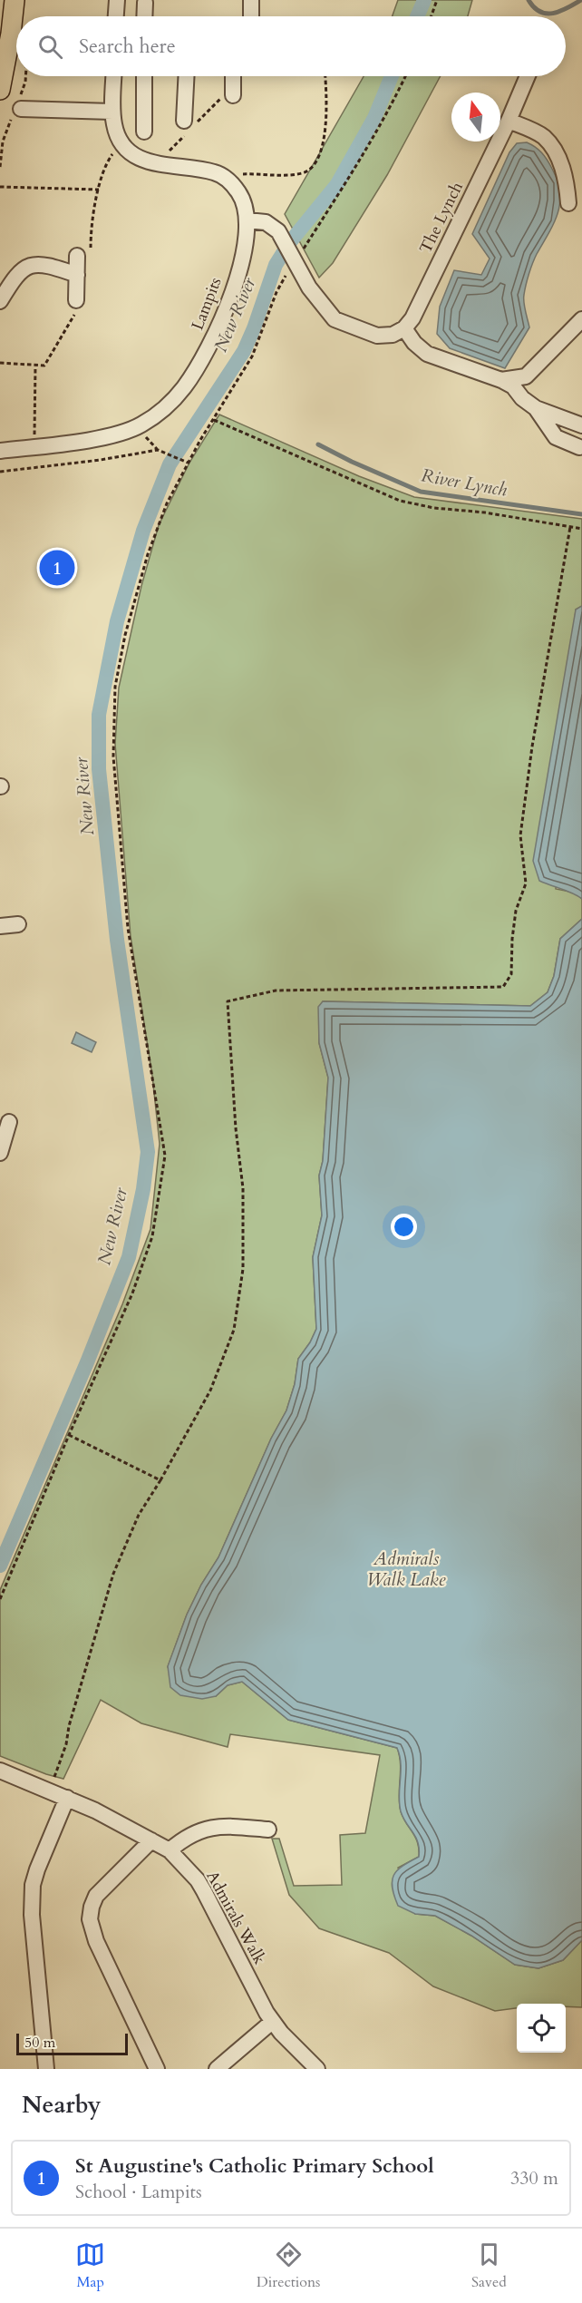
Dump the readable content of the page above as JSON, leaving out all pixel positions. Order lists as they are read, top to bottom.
{
  "streets": {
    "street": ["The Lynch", "Lampits", "Admirals Walk"]
  },
  "water": ["New River", "River Lynch", "Admirals Walk Lake"],
  "scale_bar": "50 m",
  "north": "top",
  "page": {
    "search": "Search here",
    "pins": "1",
    "scale": "50 m",
    "heading": "Nearby",
    "list": [
      {
        "mark": "1",
        "name": "St Augustine's Catholic Primary School",
        "note": "School · Lampits",
        "value": "330 m"
      }
    ],
    "nav": ["Map", "Directions", "Saved"]
  }
}
